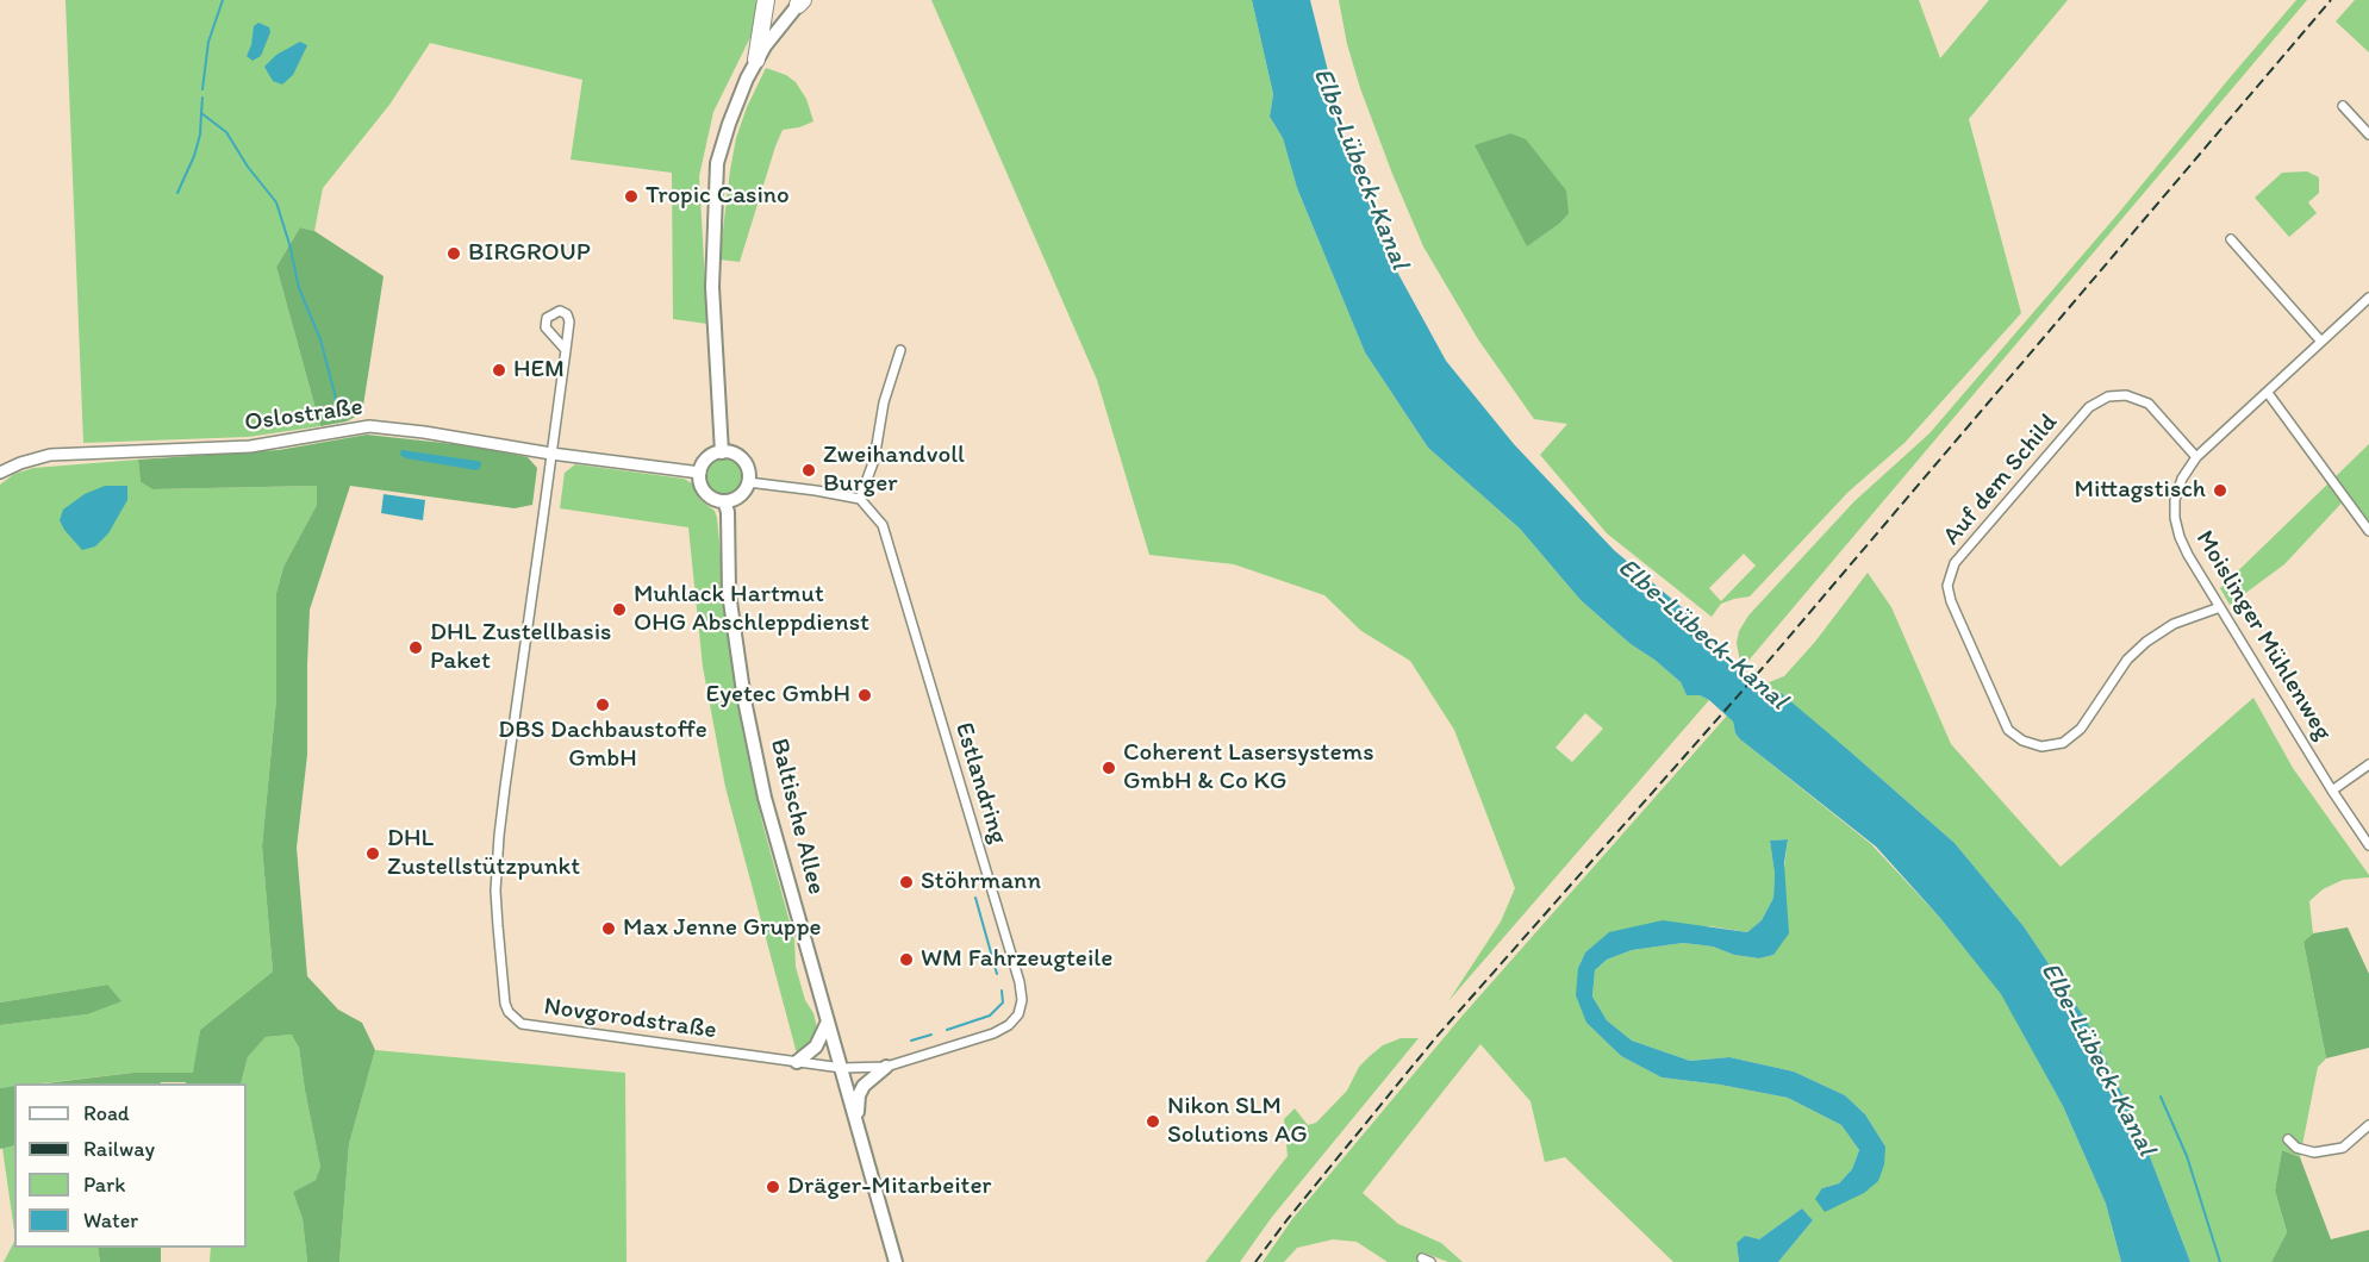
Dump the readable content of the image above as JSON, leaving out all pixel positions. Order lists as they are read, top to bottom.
{
  "streets": {
    "main road": ["Baltische Allee"],
    "street": [
      "Oslostraße",
      "Auf dem Schild",
      "Moislinger Mühlenweg",
      "Estlandring",
      "Novgorodstraße"
    ]
  },
  "crossings": [
    ["Oslostraße", "Baltische Allee"],
    ["Oslostraße", "Novgorodstraße"],
    ["Auf dem Schild", "Moislinger Mühlenweg"],
    ["Estlandring", "Baltische Allee"],
    ["Estlandring", "Novgorodstraße"],
    ["Baltische Allee", "Novgorodstraße"]
  ],
  "water": ["Elbe-Lübeck-Kanal"],
  "places": [
    "Tropic Casino",
    "BIRGROUP",
    "HEM",
    "Zweihandvoll Burger",
    "Mittagstisch",
    "Muhlack Hartmut OHG Abschleppdienst",
    "DHL Zustellbasis Paket",
    "Eyetec GmbH",
    "DBS Dachbaustoffe GmbH",
    "Coherent Lasersystems GmbH & Co KG",
    "DHL Zustellstützpunkt",
    "Stöhrmann",
    "Max Jenne Gruppe",
    "WM Fahrzeugteile",
    "Nikon SLM Solutions AG",
    "Dräger-Mitarbeiter"
  ],
  "legend": [
    "Road",
    "Railway",
    "Park",
    "Water"
  ]
}
